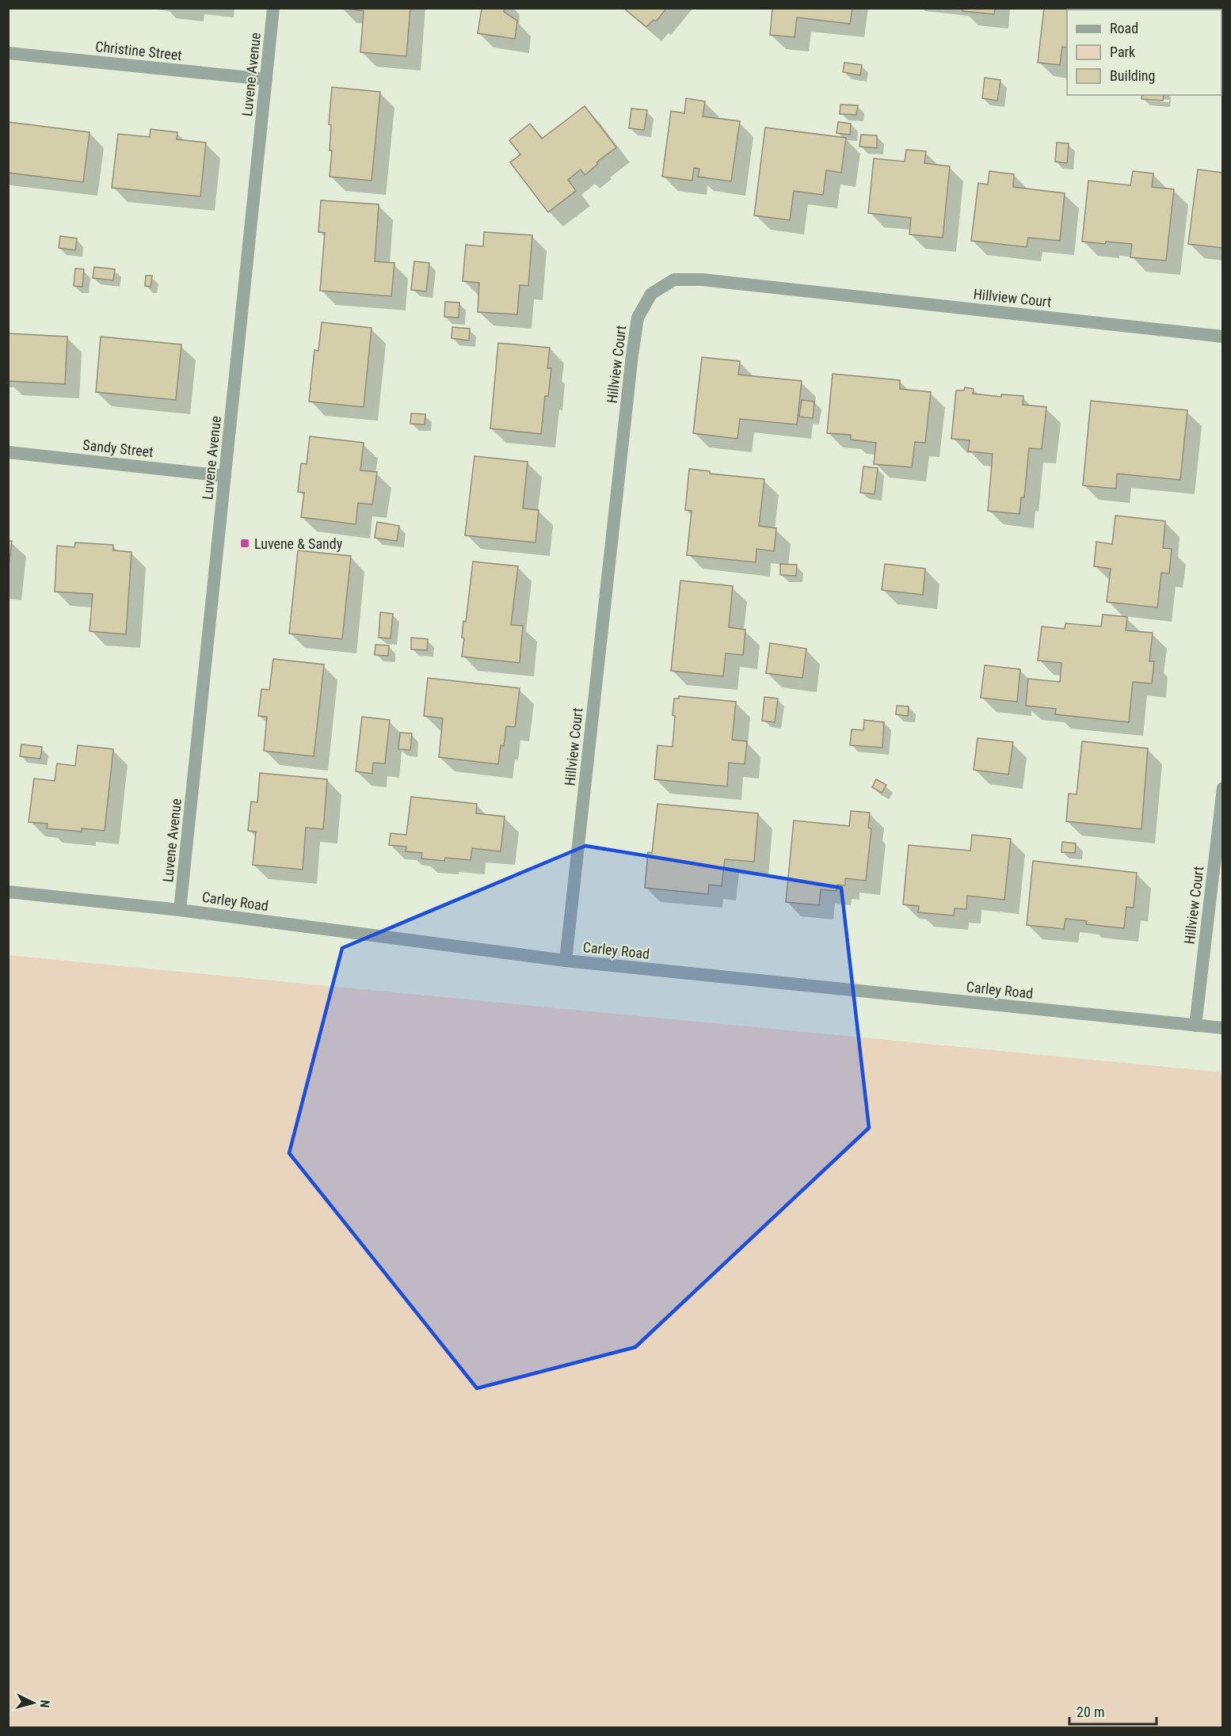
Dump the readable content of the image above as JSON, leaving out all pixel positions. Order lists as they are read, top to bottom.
{
  "streets": {
    "street": [
      "Christine Street",
      "Luvene Avenue",
      "Hillview Court",
      "Sandy Street",
      "Carley Road"
    ]
  },
  "crossings": [
    ["Christine Street", "Luvene Avenue"],
    ["Luvene Avenue", "Sandy Street"],
    ["Luvene Avenue", "Carley Road"],
    ["Hillview Court", "Carley Road"]
  ],
  "places": {
    "transit": ["Luvene & Sandy"]
  },
  "legend": ["Road", "Park", "Building"],
  "scale_bar": "20 m",
  "north": "right"
}
